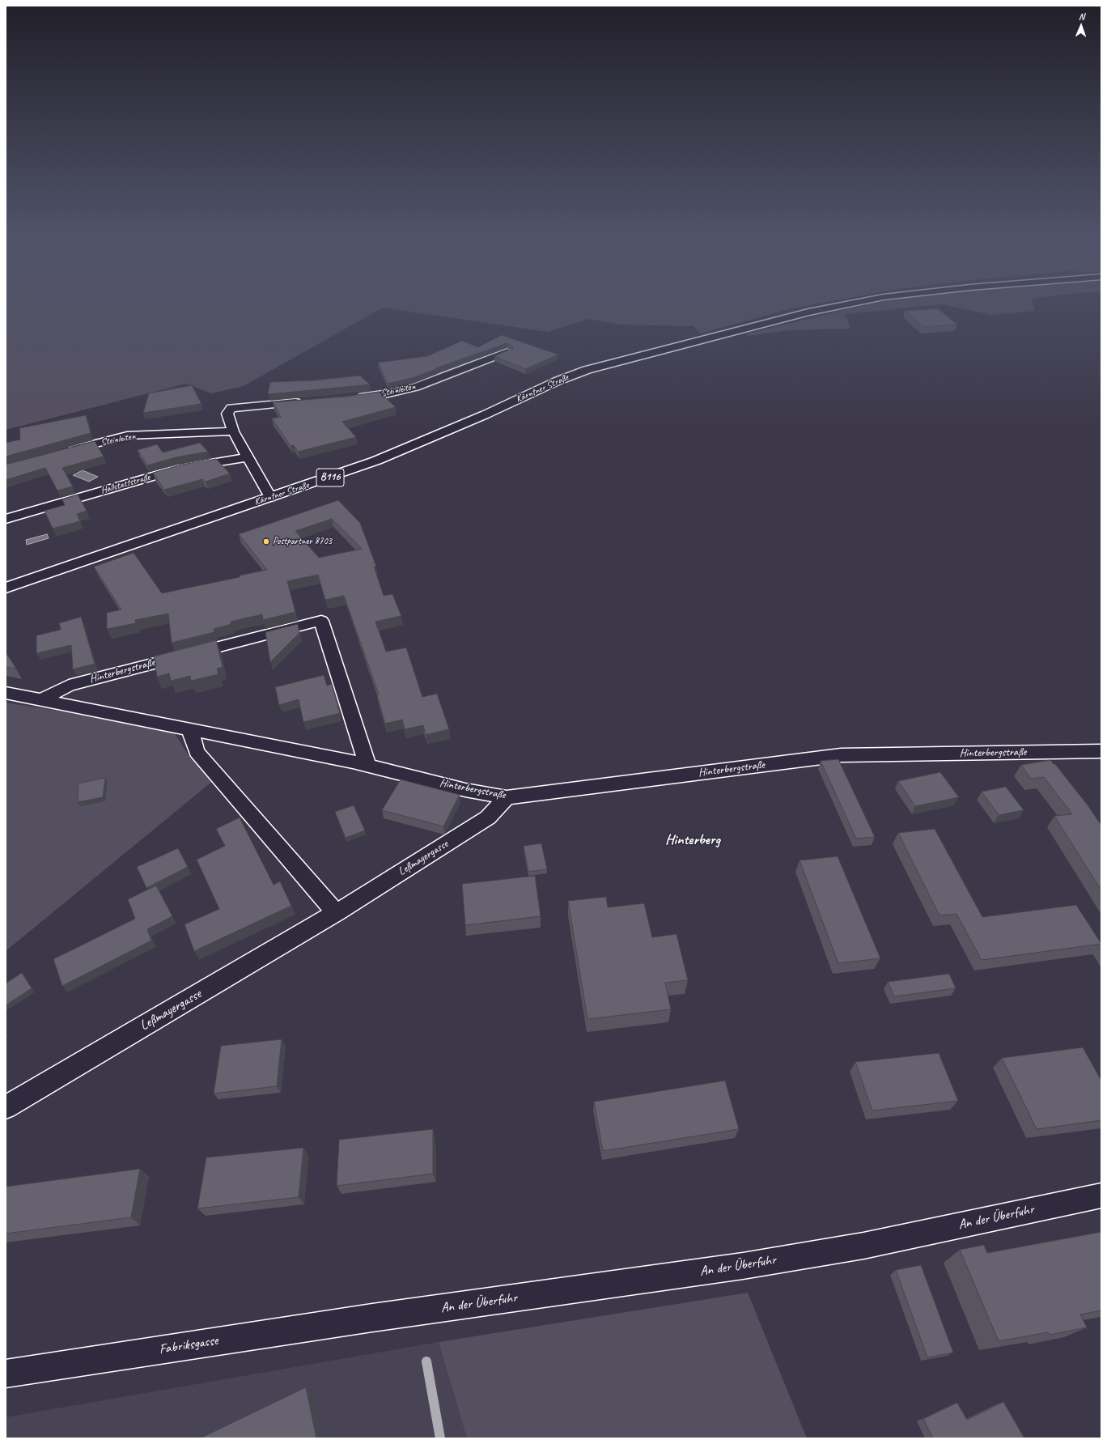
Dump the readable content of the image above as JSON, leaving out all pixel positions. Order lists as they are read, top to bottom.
{
  "streets": {
    "main road": ["Kärntner Straße", "B116"],
    "street": [
      "Steinleiten",
      "Hallstattstraße",
      "Hinterbergstraße",
      "Leßmayergasse",
      "An der Überfuhr",
      "Fabriksgasse"
    ]
  },
  "crossings": [
    ["Hinterbergstraße", "Leßmayergasse"],
    ["An der Überfuhr", "Fabriksgasse"]
  ],
  "districts": ["Hinterberg"],
  "places": ["Postpartner 8703"],
  "north": "top"
}
